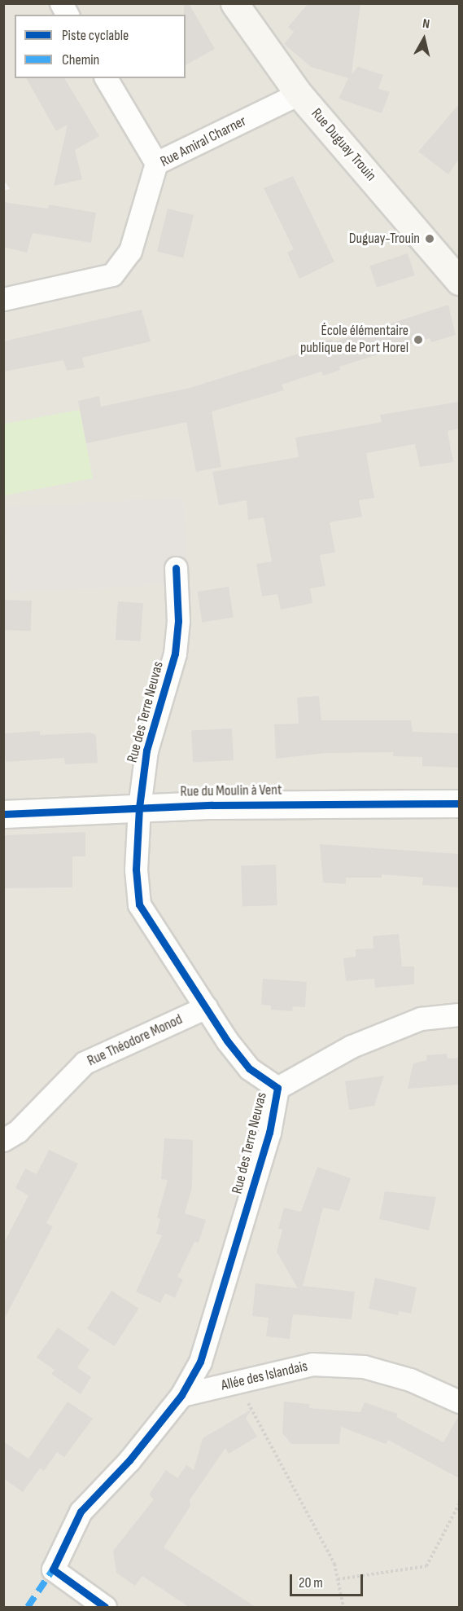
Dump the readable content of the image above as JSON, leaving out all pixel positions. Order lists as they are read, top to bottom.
{
  "streets": {
    "main road": ["Rue Duguay Trouin"],
    "street": [
      "Rue Amiral Charner",
      "Rue des Terre Neuvas",
      "Rue du Moulin à Vent",
      "Rue Théodore Monod",
      "Allée des Islandais"
    ]
  },
  "crossings": [
    ["Rue Amiral Charner", "Rue Duguay Trouin"],
    ["Rue des Terre Neuvas", "Rue du Moulin à Vent"],
    ["Rue des Terre Neuvas", "Rue Théodore Monod"],
    ["Rue des Terre Neuvas", "Allée des Islandais"]
  ],
  "places": ["Duguay-Trouin", "École élémentaire publique de Port Horel"],
  "legend": ["Piste cyclable", "Chemin"],
  "scale_bar": "20 m",
  "north": "top"
}
